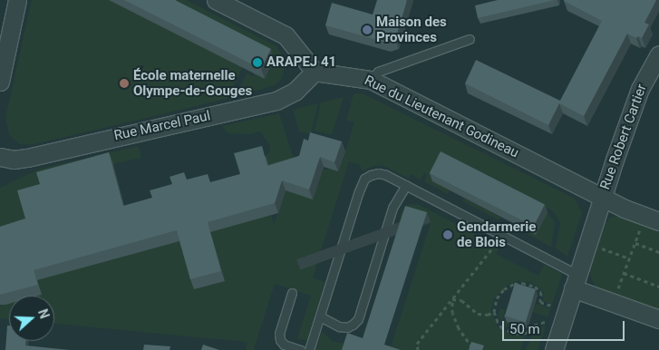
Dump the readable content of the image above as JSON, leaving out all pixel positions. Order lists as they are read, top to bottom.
{
  "streets": {
    "street": ["Rue du Lieutenant Godineau", "Rue Marcel Paul", "Rue Robert Cartier"]
  },
  "crossings": [
    ["Rue du Lieutenant Godineau", "Rue Marcel Paul"],
    ["Rue du Lieutenant Godineau", "Rue Robert Cartier"]
  ],
  "places": [
    "Maison des Provinces",
    "ARAPEJ 41",
    "École maternelle Olympe-de-Gouges",
    "Gendarmerie de Blois"
  ],
  "scale_bar": "50 m",
  "north": "right"
}
